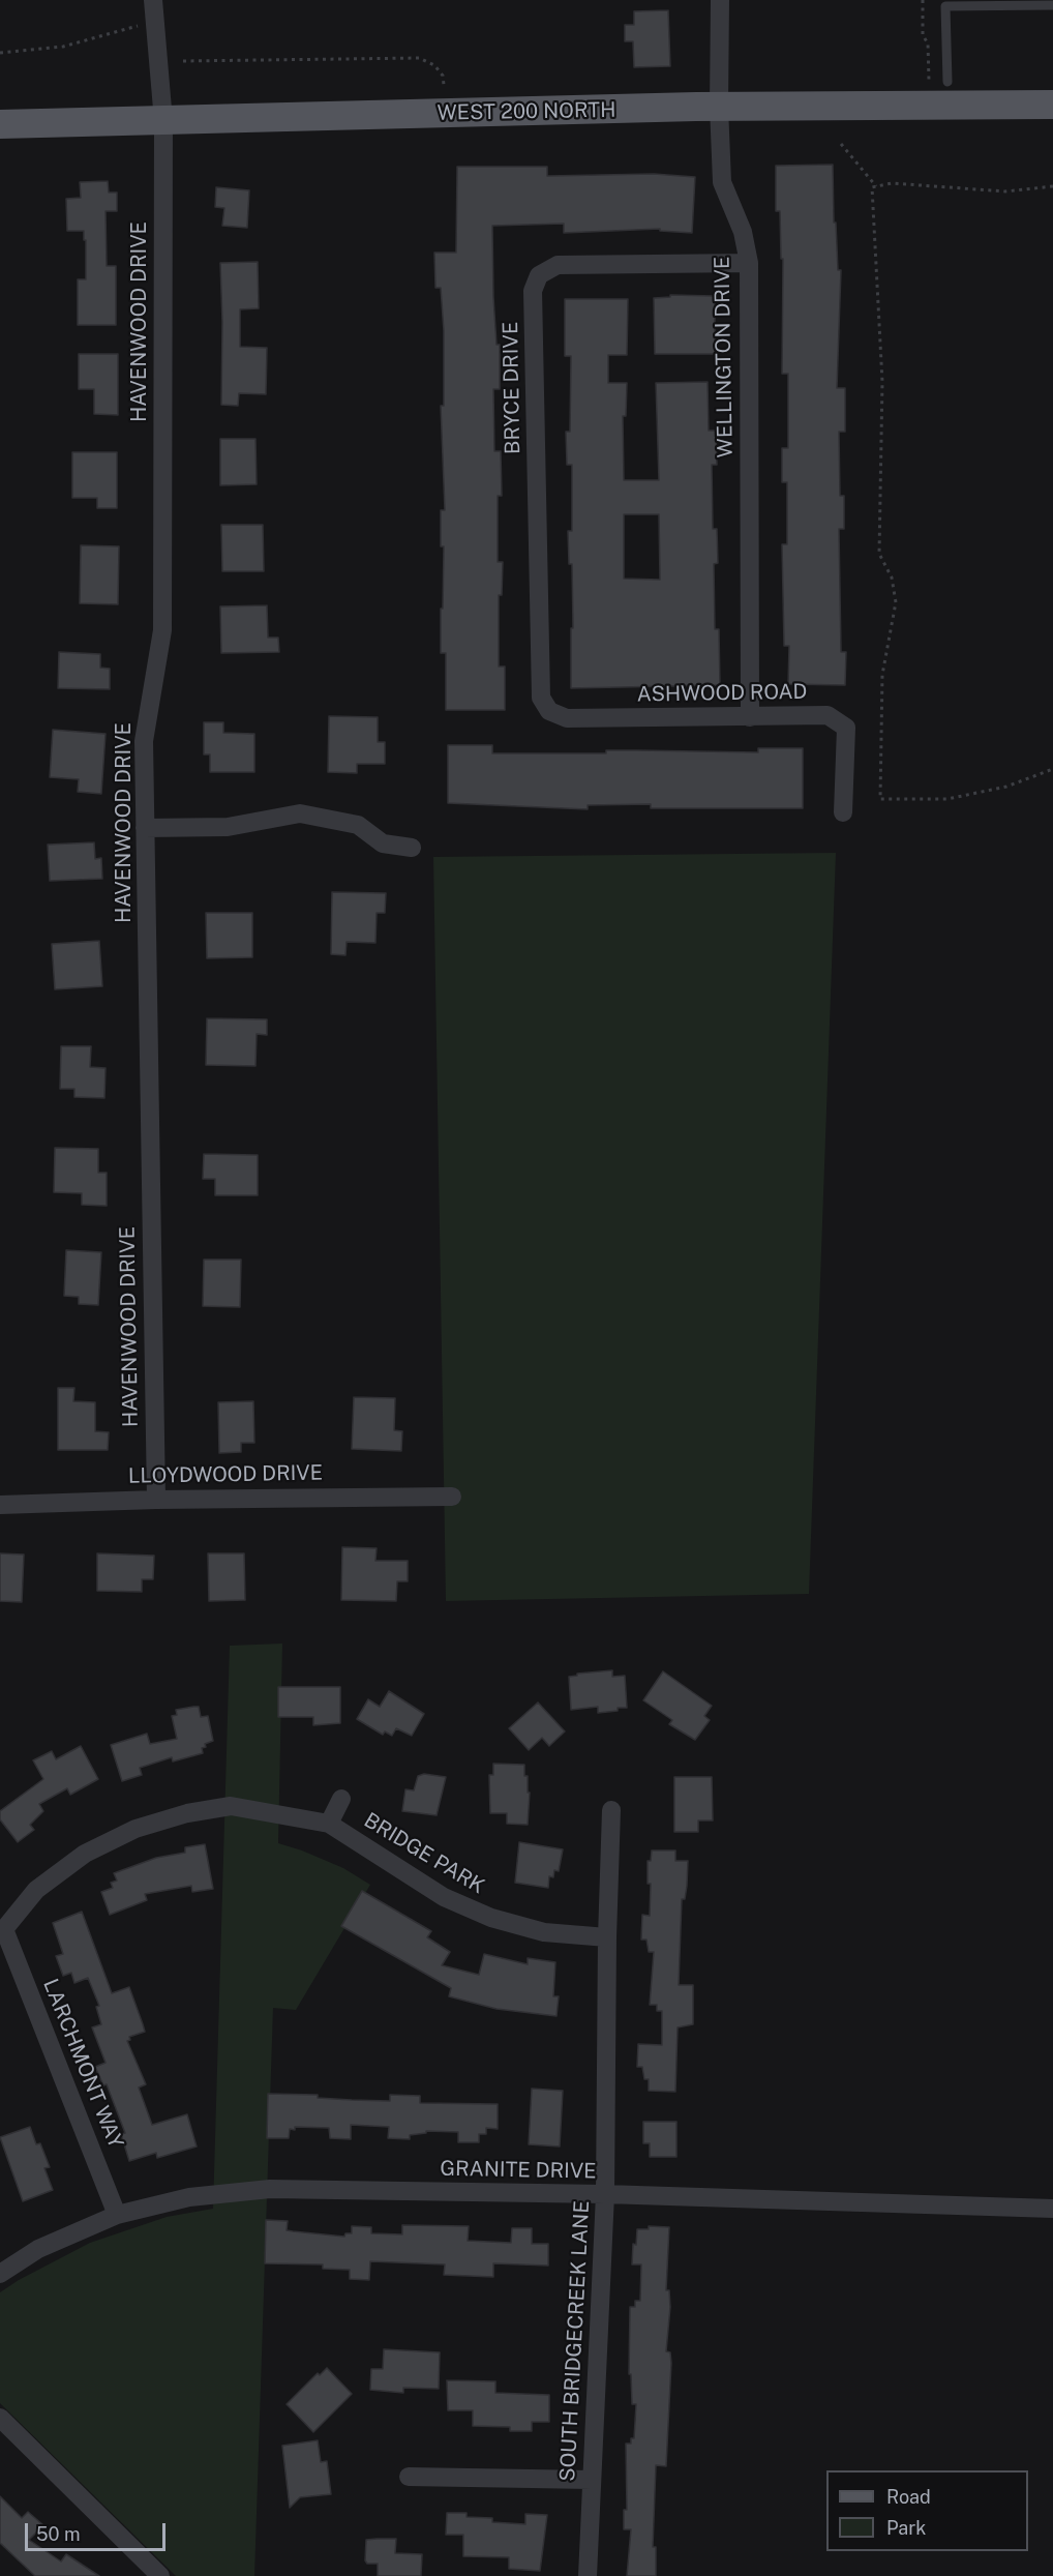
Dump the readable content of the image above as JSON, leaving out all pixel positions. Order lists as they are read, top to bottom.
{
  "streets": {
    "main road": ["WEST 200 NORTH"],
    "street": [
      "HAVENWOOD DRIVE",
      "WELLINGTON DRIVE",
      "BRYCE DRIVE",
      "ASHWOOD ROAD",
      "LLOYDWOOD DRIVE",
      "BRIDGE PARK",
      "LARCHMONT WAY",
      "GRANITE DRIVE",
      "SOUTH BRIDGECREEK LANE"
    ]
  },
  "crossings": [
    ["WEST 200 NORTH", "HAVENWOOD DRIVE"],
    ["WEST 200 NORTH", "WELLINGTON DRIVE"],
    ["HAVENWOOD DRIVE", "LLOYDWOOD DRIVE"],
    ["WELLINGTON DRIVE", "BRYCE DRIVE"],
    ["WELLINGTON DRIVE", "ASHWOOD ROAD"],
    ["BRYCE DRIVE", "ASHWOOD ROAD"],
    ["BRIDGE PARK", "LARCHMONT WAY"],
    ["BRIDGE PARK", "SOUTH BRIDGECREEK LANE"],
    ["LARCHMONT WAY", "GRANITE DRIVE"],
    ["GRANITE DRIVE", "SOUTH BRIDGECREEK LANE"]
  ],
  "legend": ["Road", "Park"],
  "scale_bar": "50 m"
}
